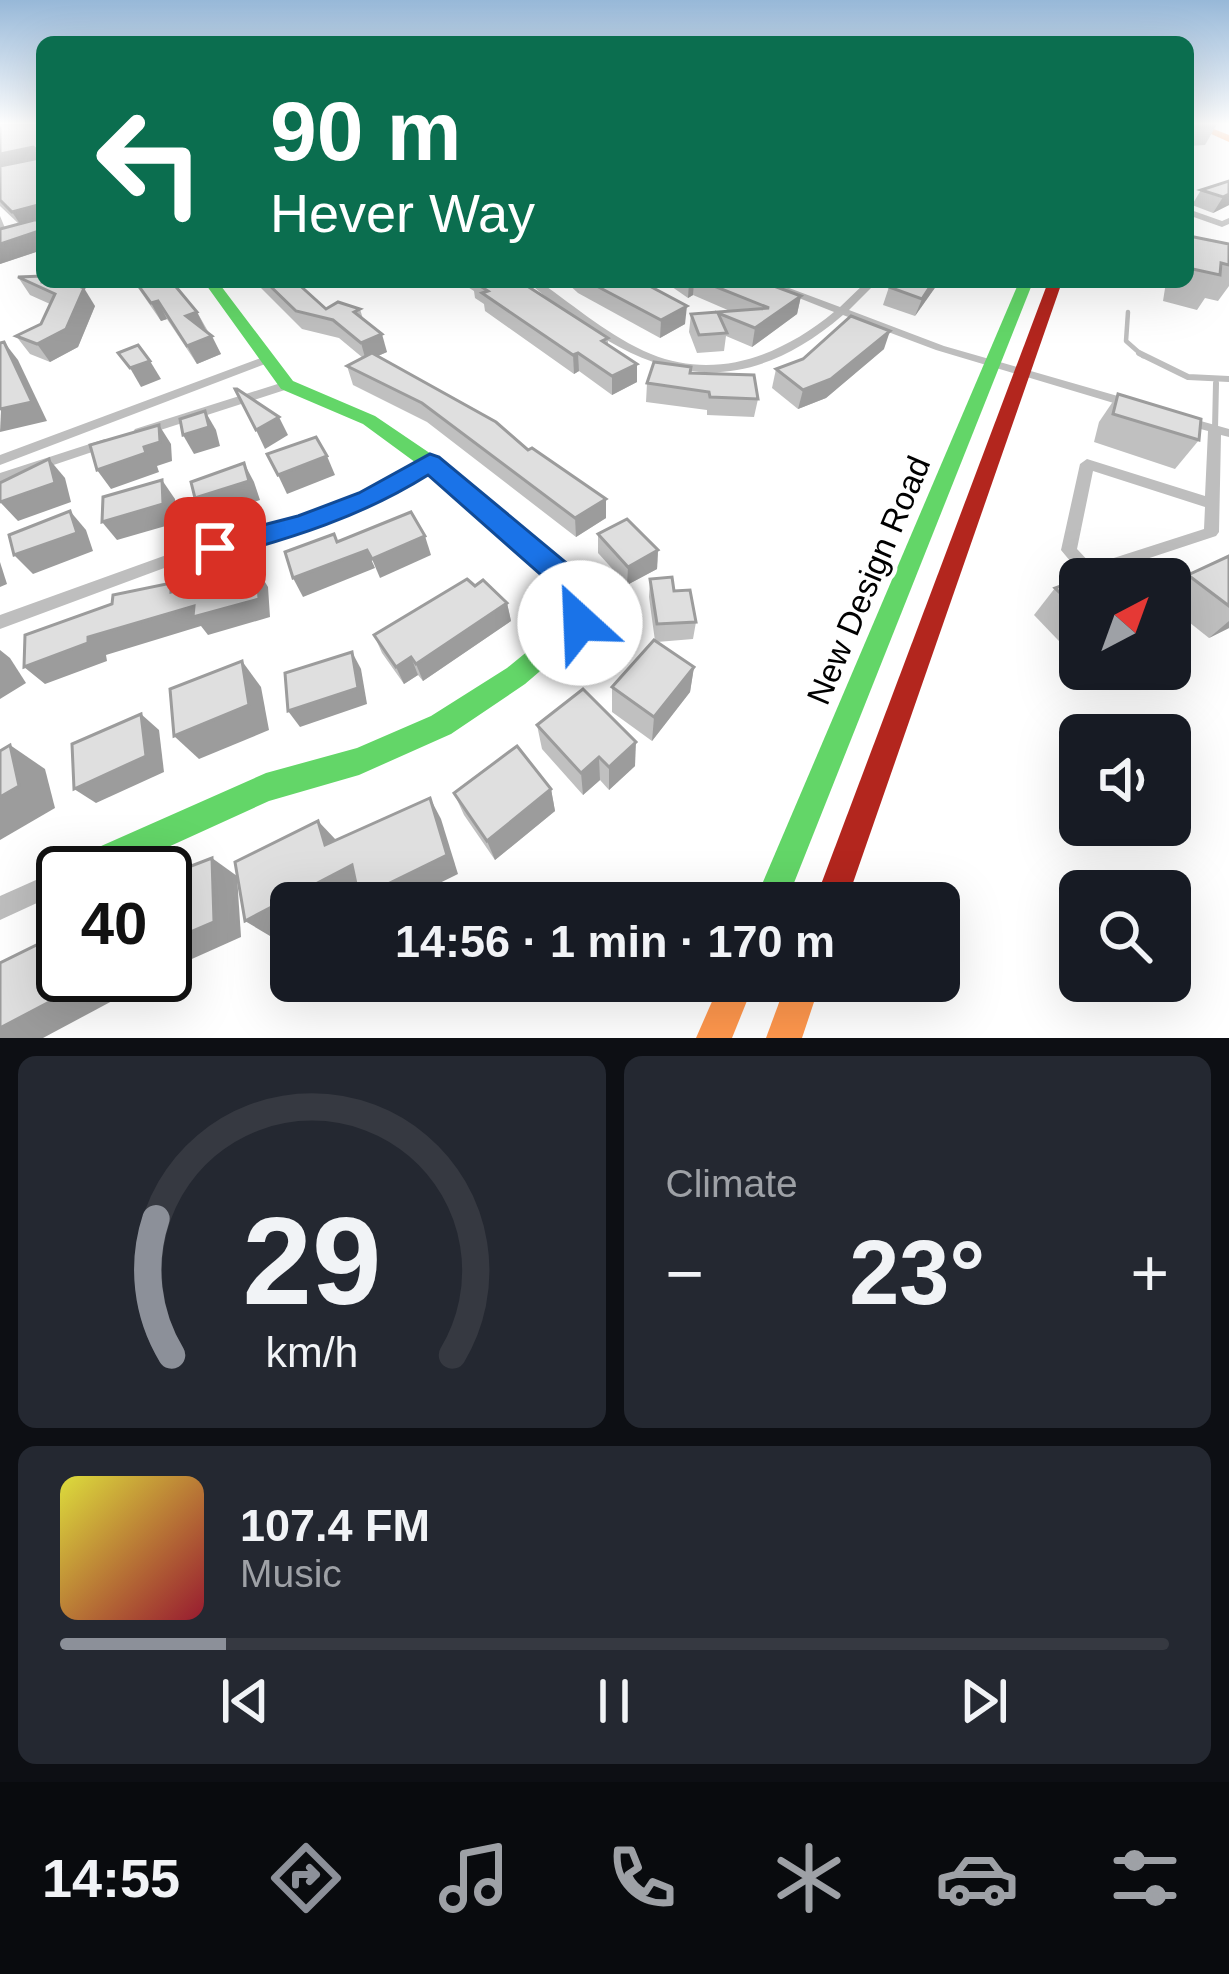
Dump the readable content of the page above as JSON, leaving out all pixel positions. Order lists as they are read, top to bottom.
{
  "streets": {
    "main road": ["New Design Road"]
  },
  "north": "top right",
  "page": {
    "turn": ["90 m", "Hever Way"],
    "limit": "40",
    "trip": "14:56 · 1 min · 170 m",
    "tile": "Climate",
    "heat": ["−", "23°", "+"],
    "song": ["107.4 FM", "Music"],
    "tabs": "14:55",
    "gauge": ["29", "km/h"]
  }
}
